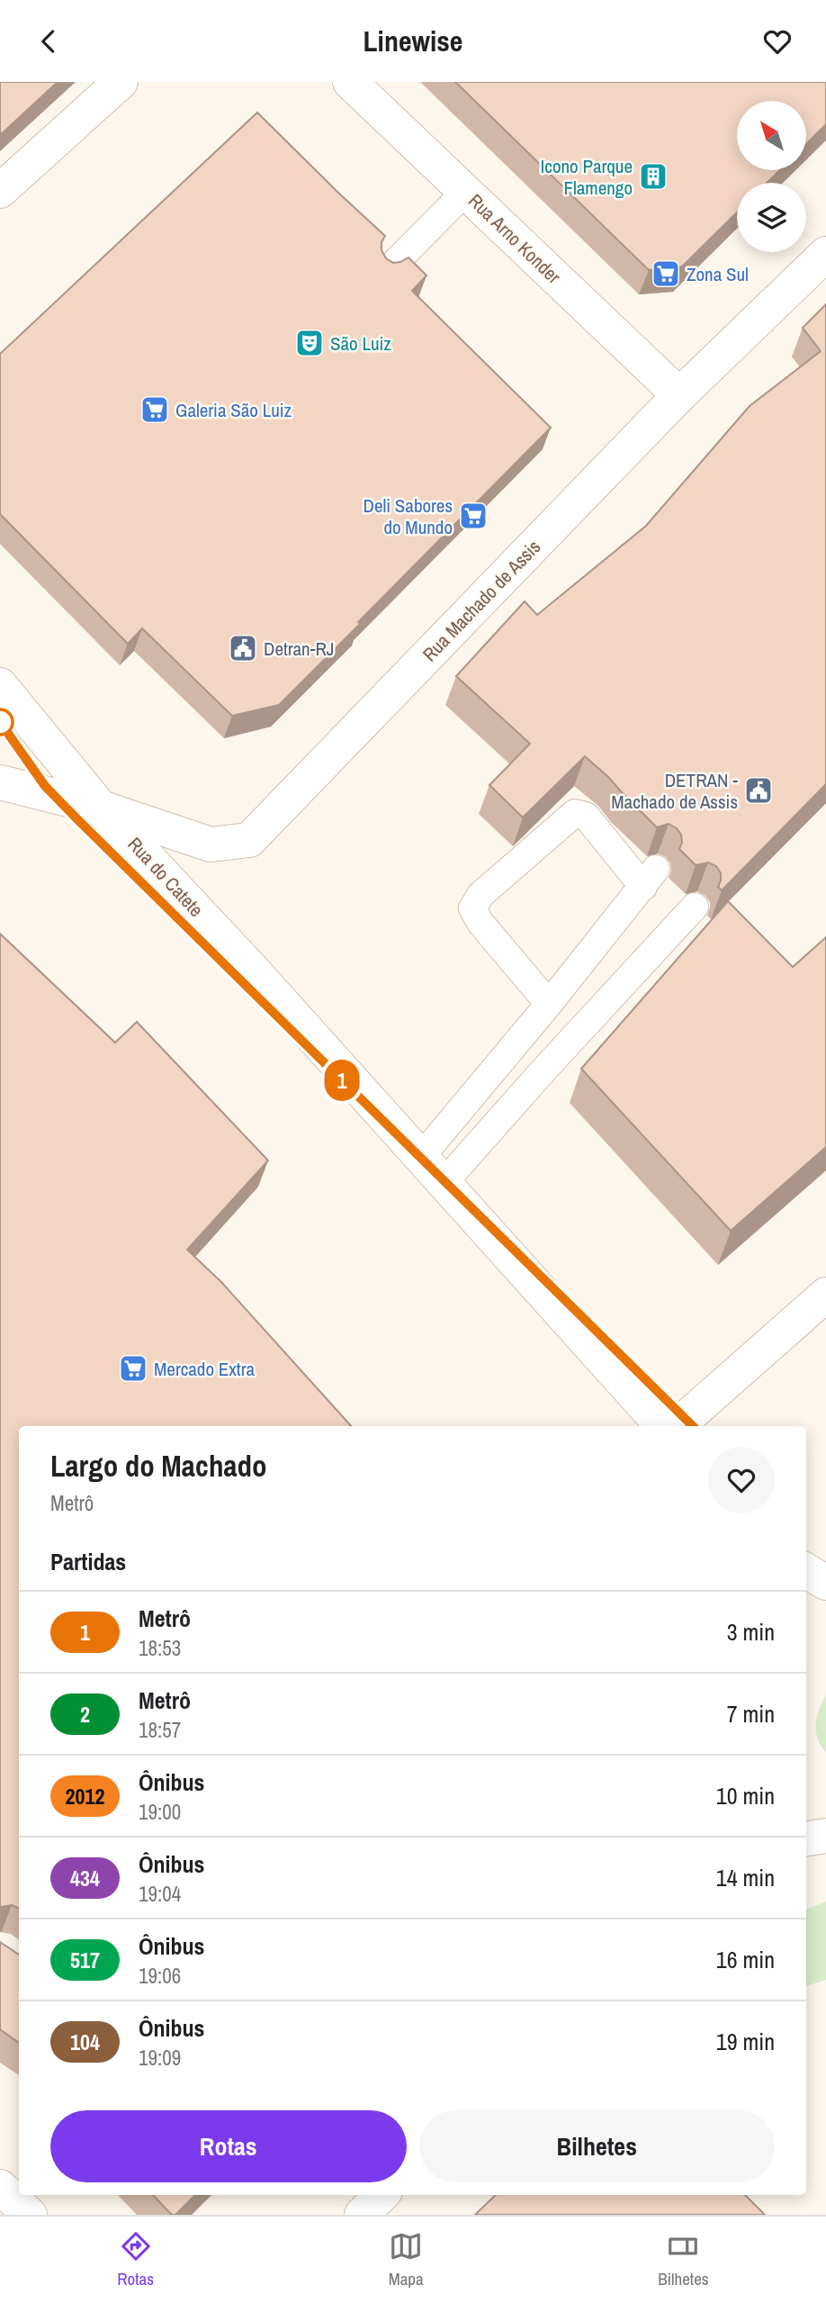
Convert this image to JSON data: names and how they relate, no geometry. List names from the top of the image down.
{
  "streets": {
    "street": ["Rua Arno Konder", "Rua Machado de Assis", "Rua do Catete"]
  },
  "crossings": [
    ["Rua Arno Konder", "Rua Machado de Assis"],
    ["Rua Machado de Assis", "Rua do Catete"]
  ],
  "places": {
    "building": ["Icono Parque Flamengo"],
    "supermarket": [
      "Zona Sul",
      "Galeria São Luiz",
      "Deli Sabores do Mundo",
      "Mercado Extra"
    ],
    "theatre": ["São Luiz"],
    "public building": ["Detran-RJ", "DETRAN - Machado de Assis"]
  },
  "lines": ["metro line 1"],
  "north": "top left",
  "page": {
    "header": "Linewise",
    "on_map": "1",
    "heading": [
      ["Largo do Machado", "Metrô"],
      "Partidas"
    ],
    "list": [
      {
        "mark": "1",
        "name": "Metrô",
        "note": "18:53",
        "value": "3 min"
      },
      {
        "mark": "2",
        "name": "Metrô",
        "note": "18:57",
        "value": "7 min"
      },
      {
        "mark": "2012",
        "name": "Ônibus",
        "note": "19:00",
        "value": "10 min"
      },
      {
        "mark": "434",
        "name": "Ônibus",
        "note": "19:04",
        "value": "14 min"
      },
      {
        "mark": "517",
        "name": "Ônibus",
        "note": "19:06",
        "value": "16 min"
      },
      {
        "mark": "104",
        "name": "Ônibus",
        "note": "19:09",
        "value": "19 min"
      }
    ],
    "buttons": ["Rotas", "Bilhetes"],
    "tabs": ["Rotas", "Mapa", "Bilhetes"]
  }
}
